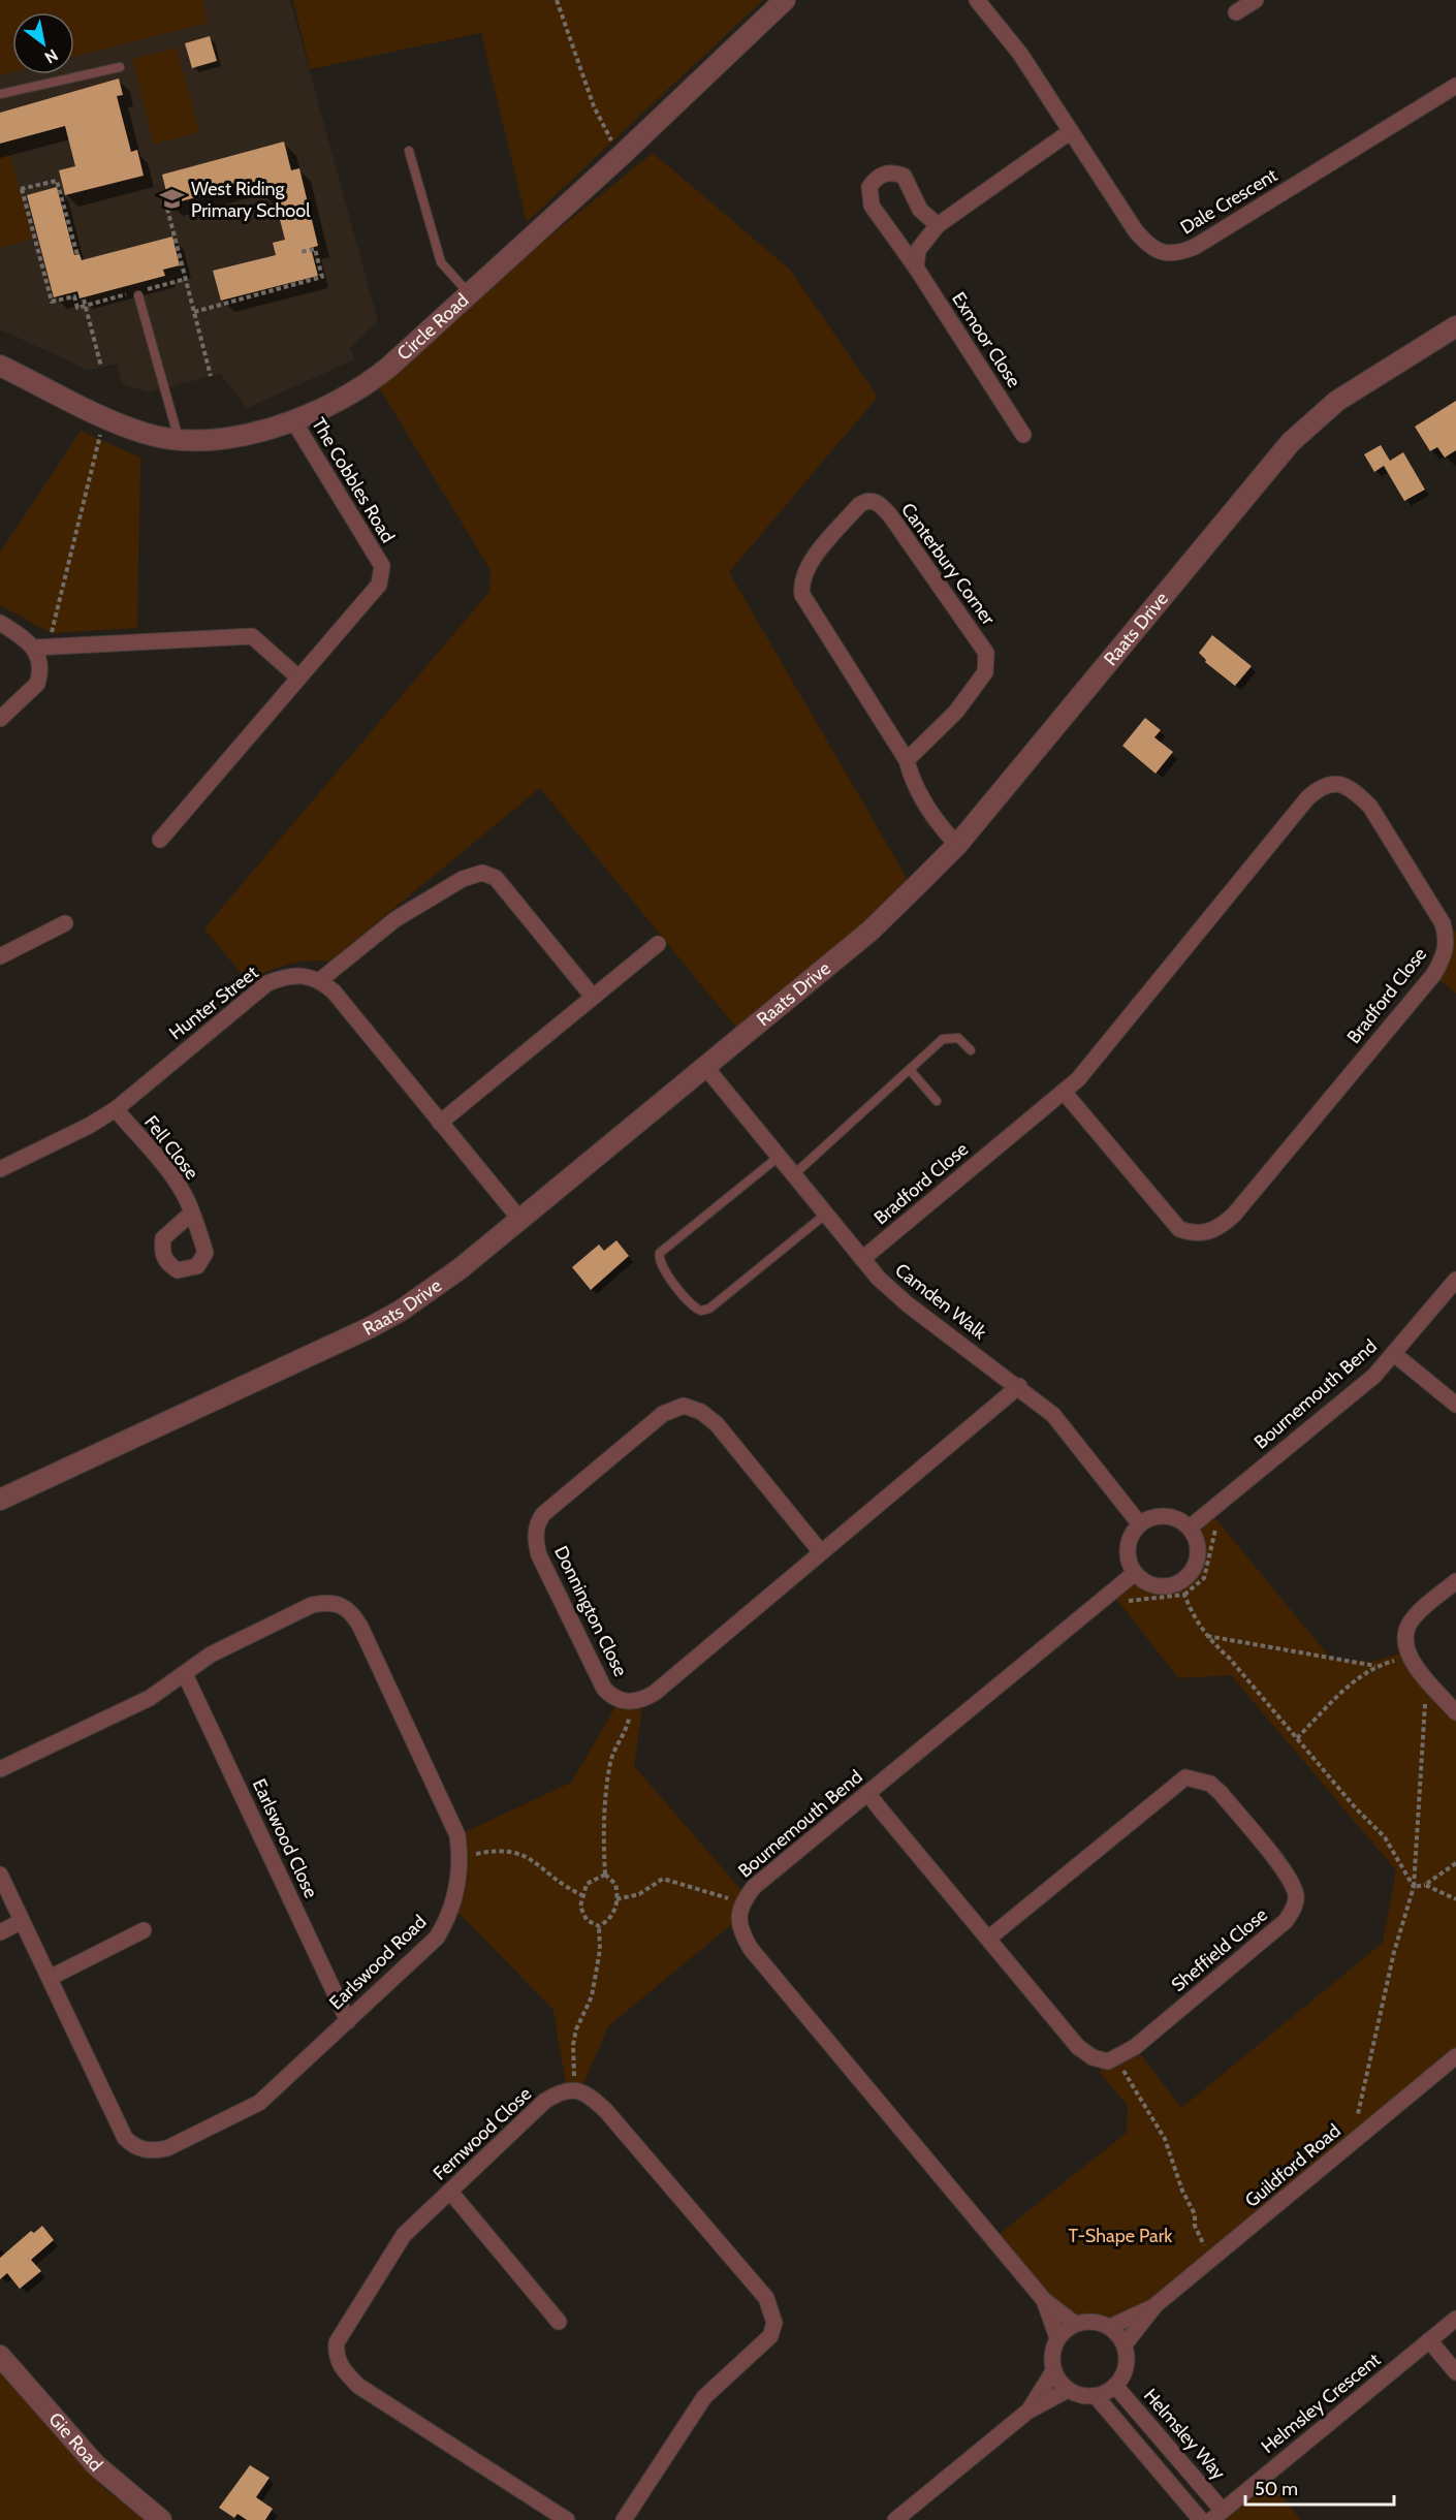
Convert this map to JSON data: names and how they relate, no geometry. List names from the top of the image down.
{
  "streets": {
    "street": [
      "Dale Crescent",
      "Circle Road",
      "Exmoor Close",
      "The Cobbles Road",
      "Canterbury Corner",
      "Raats Drive",
      "Bradford Close",
      "Hunter Street",
      "Fell Close",
      "Camden Walk",
      "Bournemouth Bend",
      "Donnington Close",
      "Earlswood Close",
      "Sheffield Close",
      "Earlswood Road",
      "Fernwood Close",
      "Guildford Road",
      "Helmsley Crescent",
      "Helmsley Way",
      "Gie Road"
    ]
  },
  "crossings": [
    ["Circle Road", "The Cobbles Road"],
    ["Canterbury Corner", "Raats Drive"],
    ["Raats Drive", "Camden Walk"],
    ["Bradford Close", "Camden Walk"],
    ["Hunter Street", "Fell Close"],
    ["Camden Walk", "Bournemouth Bend"],
    ["Bournemouth Bend", "Guildford Road"],
    ["Bournemouth Bend", "Helmsley Way"],
    ["Earlswood Close", "Earlswood Road"],
    ["Guildford Road", "Helmsley Way"],
    ["Helmsley Crescent", "Helmsley Way"]
  ],
  "parks": ["T-Shape Park"],
  "places": {
    "school or university": ["West Riding Primary School"]
  },
  "scale_bar": "50 m",
  "north": "bottom right"
}
